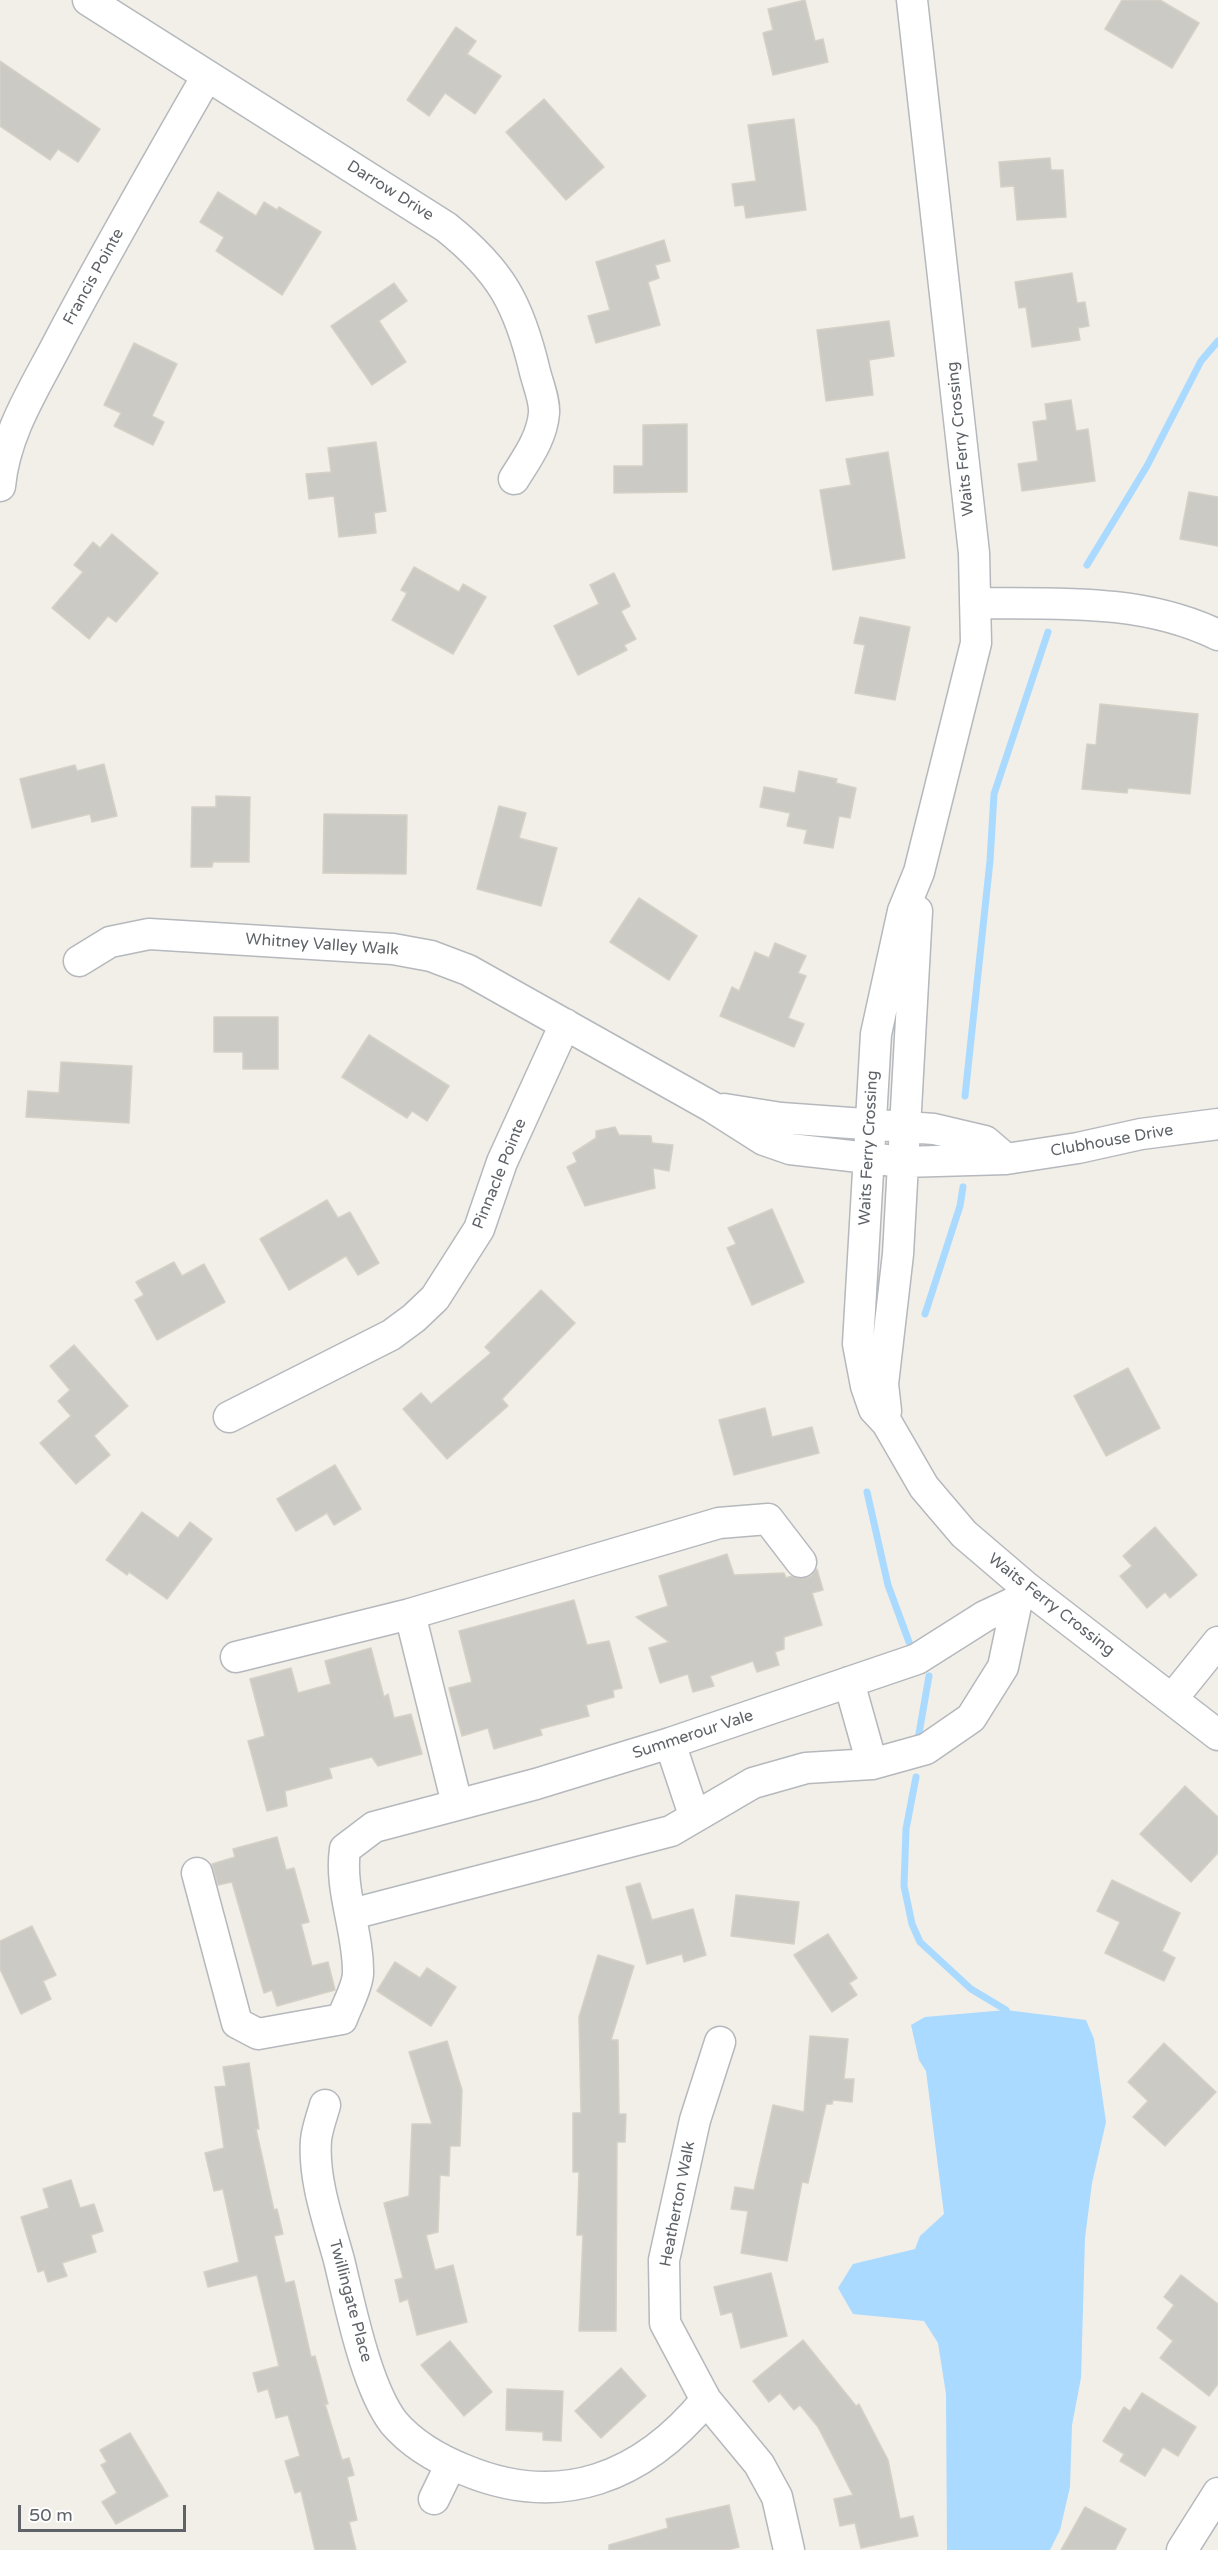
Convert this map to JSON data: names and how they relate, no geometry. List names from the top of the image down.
{
  "streets": {
    "street": [
      "Darrow Drive",
      "Francis Pointe",
      "Waits Ferry Crossing",
      "Whitney Valley Walk",
      "Clubhouse Drive",
      "Pinnacle Pointe",
      "Summerour Vale",
      "Heatherton Walk",
      "Twillingate Place"
    ]
  },
  "crossings": [
    ["Darrow Drive", "Francis Pointe"],
    ["Waits Ferry Crossing", "Whitney Valley Walk"],
    ["Waits Ferry Crossing", "Clubhouse Drive"],
    ["Waits Ferry Crossing", "Summerour Vale"],
    ["Whitney Valley Walk", "Clubhouse Drive"],
    ["Whitney Valley Walk", "Pinnacle Pointe"],
    ["Heatherton Walk", "Twillingate Place"]
  ],
  "scale_bar": "50 m"
}
